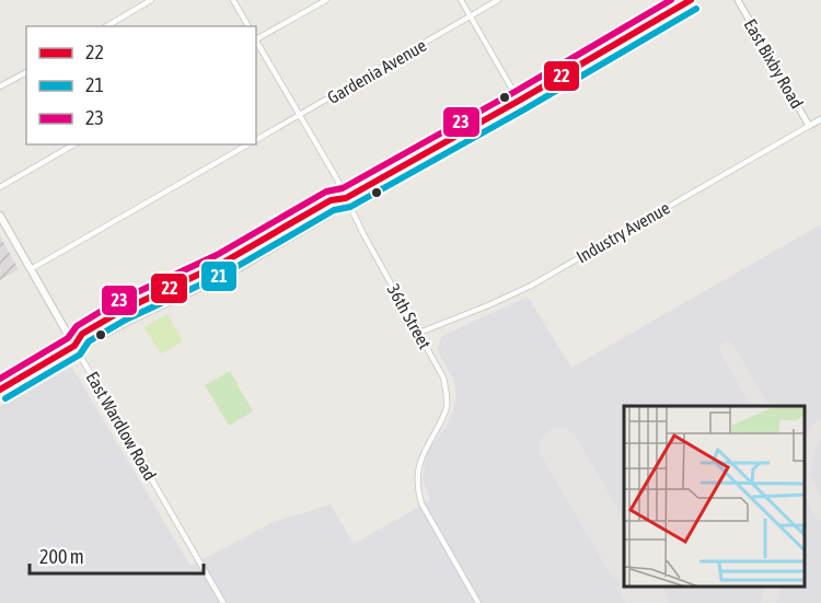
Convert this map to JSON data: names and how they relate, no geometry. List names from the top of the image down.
{
  "streets": {
    "main road": ["East Wardlow Road"],
    "street": [
      "East Bixby Road",
      "Gardenia Avenue",
      "Industry Avenue",
      "36th Street"
    ]
  },
  "crossings": [
    ["East Bixby Road", "Industry Avenue"],
    ["Gardenia Avenue", "36th Street"],
    ["Gardenia Avenue", "East Wardlow Road"],
    ["Industry Avenue", "36th Street"]
  ],
  "lines": ["transit line 22", "transit line 23", "transit line 21"],
  "legend": ["22", "21", "23"],
  "scale_bar": "200 m"
}
